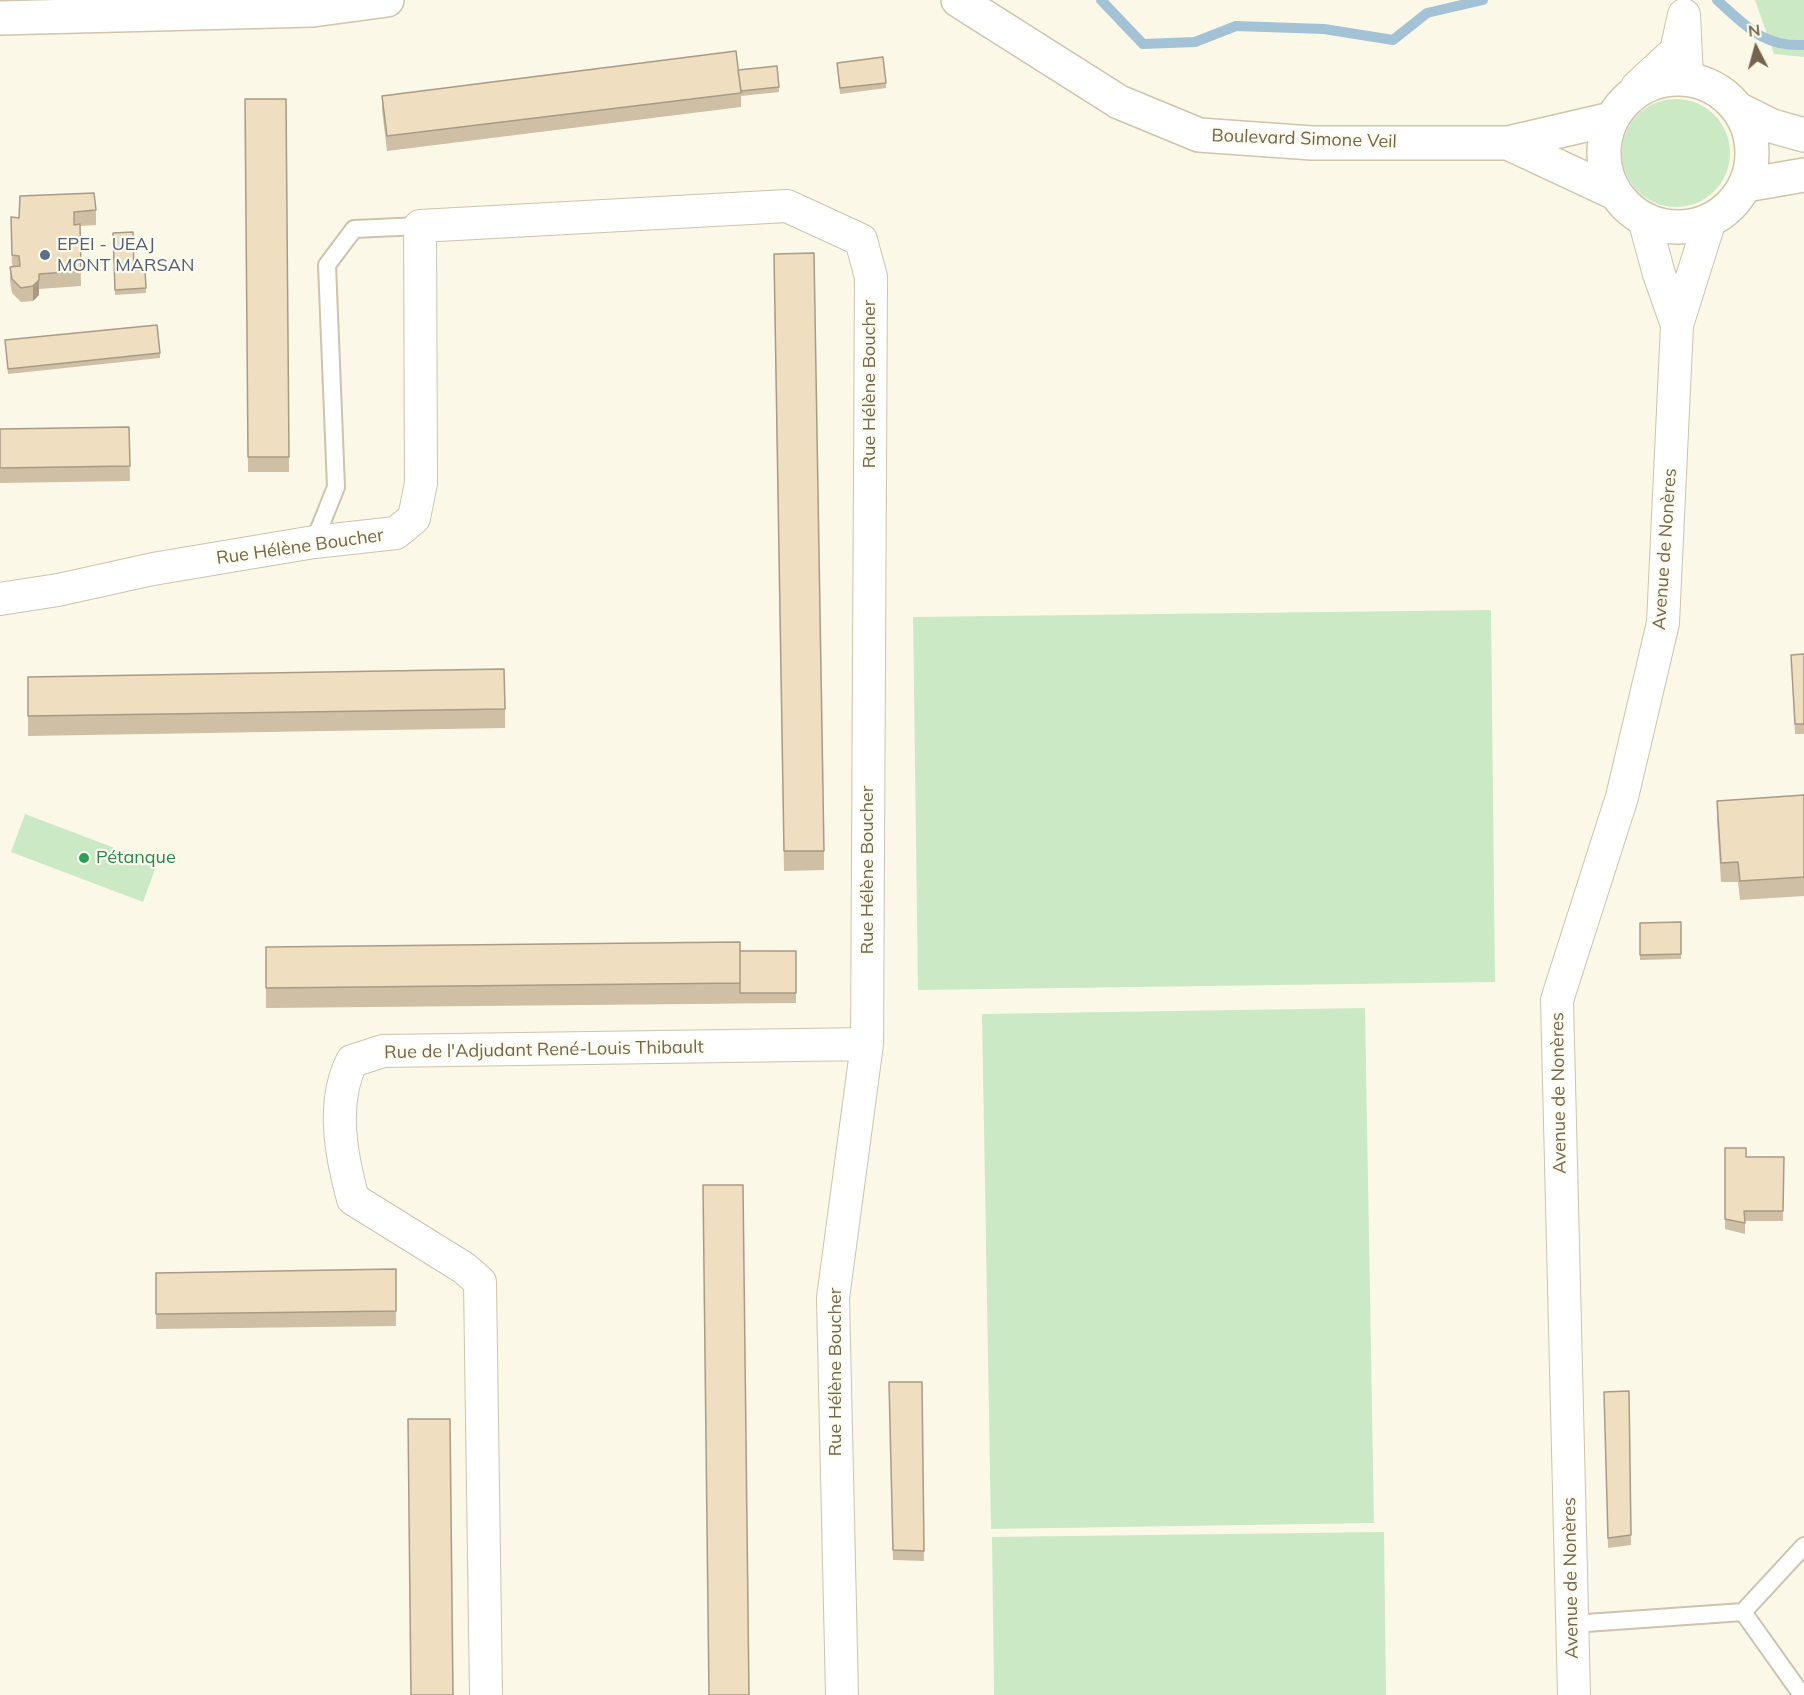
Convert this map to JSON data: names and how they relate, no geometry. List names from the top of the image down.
{
  "streets": {
    "main road": ["Boulevard Simone Veil"],
    "street": ["Rue Hélène Boucher", "Avenue de Nonères", "Rue de l'Adjudant René-Louis Thibault"]
  },
  "crossings": [
    ["Boulevard Simone Veil", "Avenue de Nonères"],
    ["Rue Hélène Boucher", "Rue de l'Adjudant René-Louis Thibault"]
  ],
  "places": ["EPEI - UEAJ MONT MARSAN", "Pétanque"],
  "north": "top"
}
